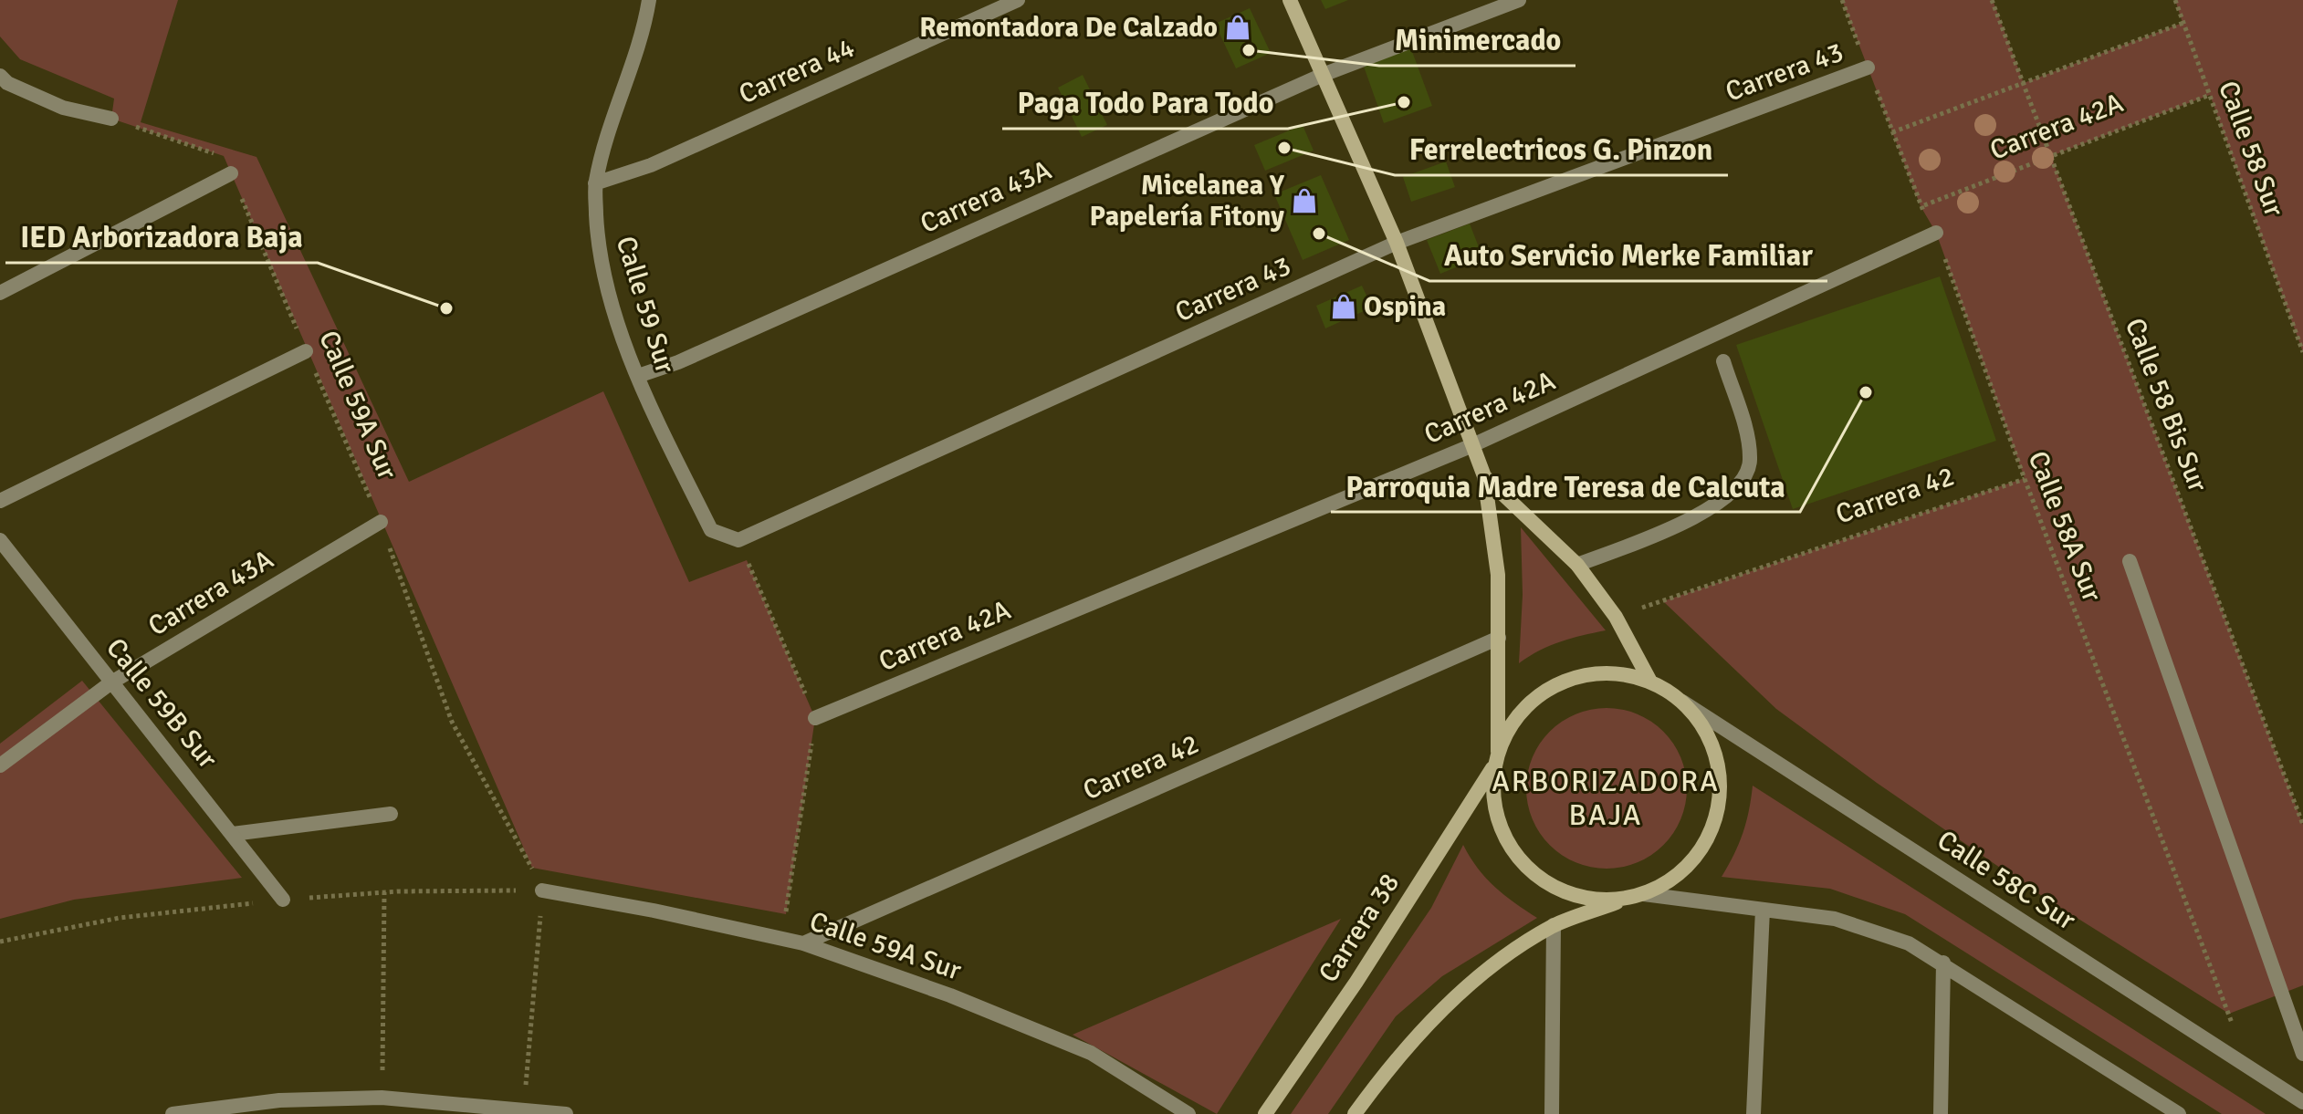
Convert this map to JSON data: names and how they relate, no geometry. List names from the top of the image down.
{
  "streets": {
    "street": [
      "Carrera 44",
      "Carrera 43",
      "Carrera 42A",
      "Carrera 43A",
      "Calle 59 Sur",
      "Calle 59A Sur",
      "Carrera 42",
      "Calle 59B Sur",
      "Calle 58C Sur",
      "Carrera 38"
    ],
    "path": ["Calle 58 Sur", "Calle 58 Bis Sur", "Calle 58A Sur"]
  },
  "crossings": [
    ["Carrera 44", "Calle 59 Sur"],
    ["Carrera 43", "Calle 59 Sur"],
    ["Carrera 43", "Calle 58A Sur"],
    ["Carrera 42A", "Calle 58 Sur"],
    ["Carrera 42A", "Calle 58 Bis Sur"],
    ["Carrera 42A", "Calle 58A Sur"],
    ["Carrera 43A", "Calle 59 Sur"],
    ["Carrera 43A", "Calle 59A Sur"],
    ["Carrera 43A", "Calle 59B Sur"],
    ["Calle 59A Sur", "Carrera 42"],
    ["Carrera 42", "Calle 58A Sur"],
    ["Calle 58A Sur", "Calle 58C Sur"],
    ["Calle 58C Sur", "Carrera 38"]
  ],
  "districts": ["ARBORIZADORA BAJA"],
  "places": {
    "shop": ["Remontadora De Calzado", "Micelanea Y Papelería Fitony", "Ospina"],
    "other": [
      "Minimercado",
      "Paga Todo Para Todo",
      "Ferrelectricos G. Pinzon",
      "Auto Servicio Merke Familiar",
      "IED Arborizadora Baja",
      "Parroquia Madre Teresa de Calcuta"
    ]
  }
}
